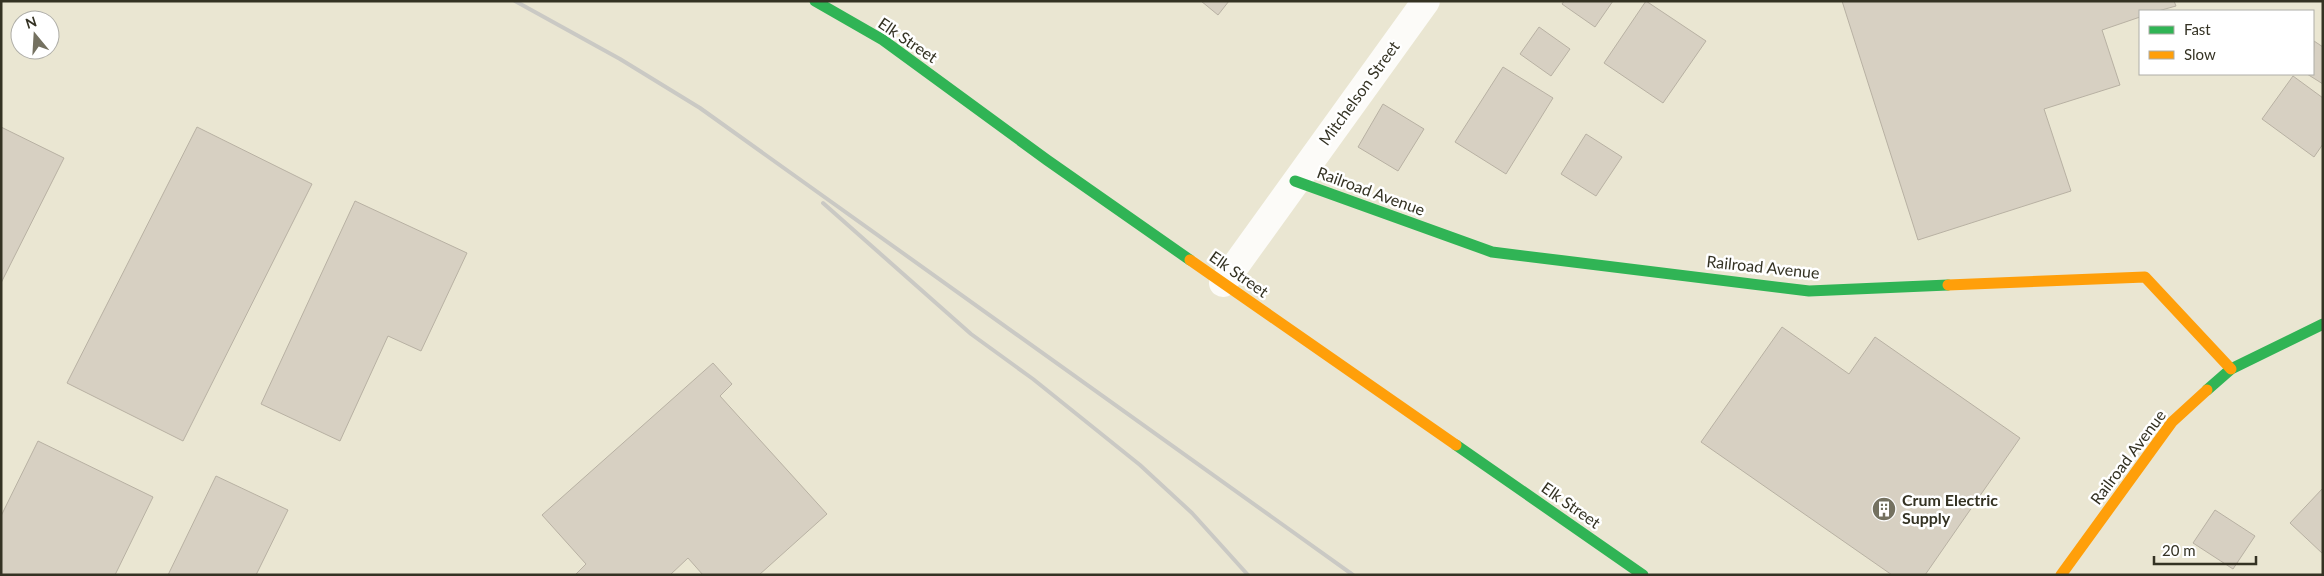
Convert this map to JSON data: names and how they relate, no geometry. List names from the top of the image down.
{
  "streets": {
    "street": ["Elk Street", "Mitchelson Street", "Railroad Avenue"]
  },
  "crossings": [
    ["Elk Street", "Mitchelson Street"],
    ["Mitchelson Street", "Railroad Avenue"]
  ],
  "places": {
    "building": ["Crum Electric Supply"]
  },
  "legend": ["Fast", "Slow"],
  "scale_bar": "20 m",
  "north": "top"
}
